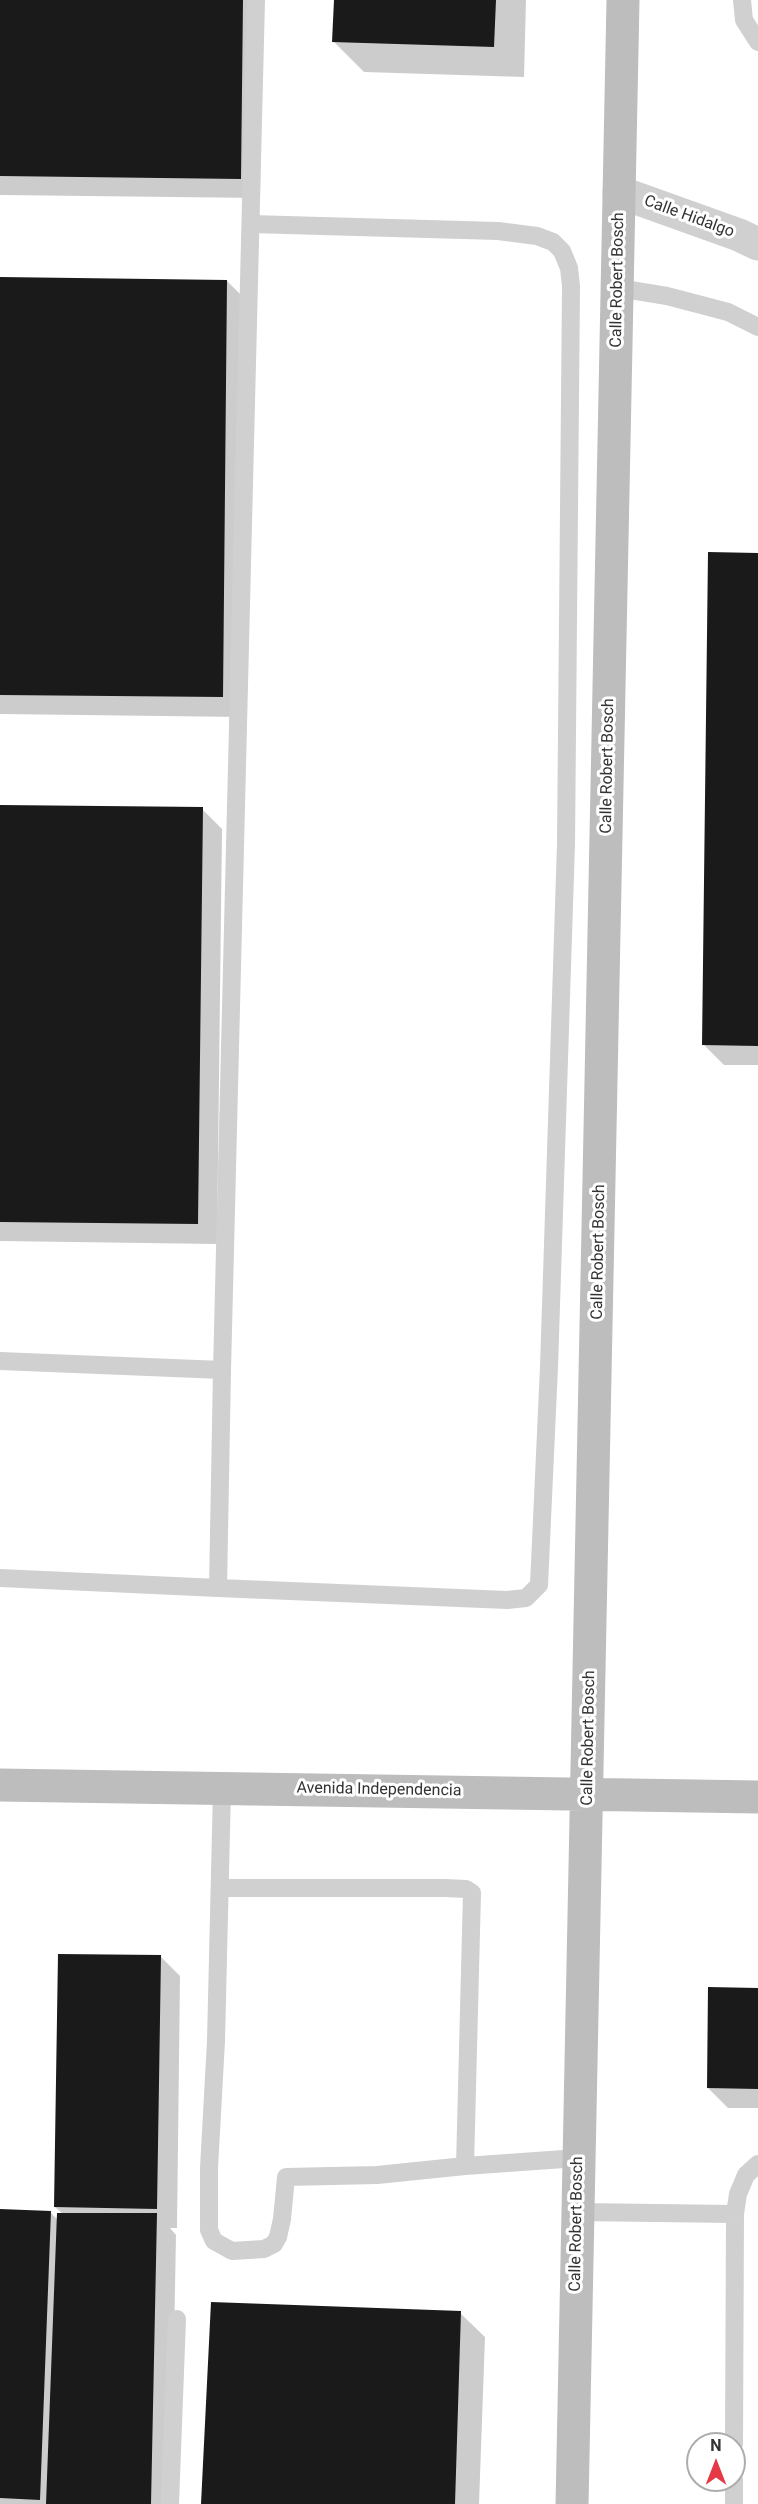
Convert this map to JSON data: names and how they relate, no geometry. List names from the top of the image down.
{
  "streets": {
    "main road": ["Calle Robert Bosch", "Avenida Independencia"],
    "street": ["Calle Hidalgo"]
  },
  "crossings": [
    ["Calle Hidalgo", "Calle Robert Bosch"],
    ["Calle Robert Bosch", "Avenida Independencia"]
  ],
  "north": "top"
}
